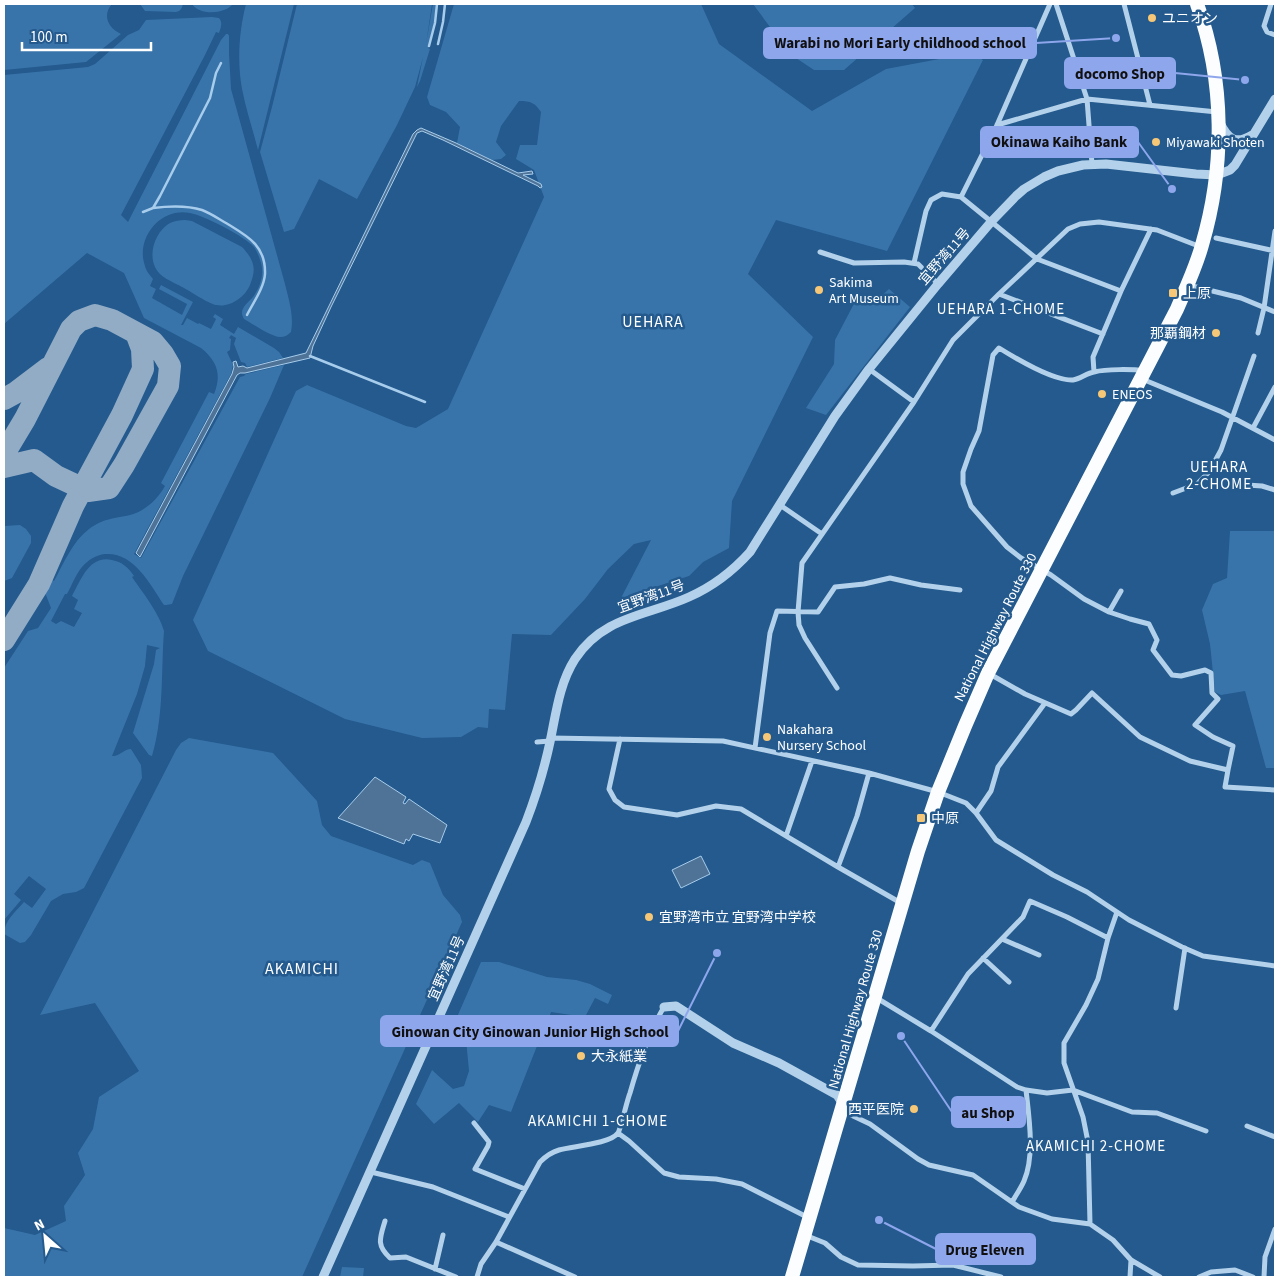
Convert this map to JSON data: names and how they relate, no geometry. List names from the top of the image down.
{
  "streets": {
    "highway": ["National Highway Route 330"],
    "street": ["宜野湾11号"]
  },
  "crossings": [
    ["宜野湾11号", "National Highway Route 330"]
  ],
  "districts": [
    "UEHARA 1-CHOME",
    "UEHARA",
    "UEHARA 2-CHOME",
    "AKAMICHI",
    "AKAMICHI 1-CHOME",
    "AKAMICHI 2-CHOME"
  ],
  "places": {
    "other": [
      "ユニオン",
      "Warabi no Mori Early childhood school",
      "docomo Shop",
      "Miyawaki Shoten",
      "Okinawa Kaiho Bank",
      "Sakima Art Museum",
      "那覇鋼材",
      "ENEOS",
      "Nakahara Nursery School",
      "宜野湾市立 宜野湾中学校",
      "Ginowan City Ginowan Junior High School",
      "au Shop",
      "大永紙業",
      "西平医院",
      "Drug Eleven"
    ],
    "transit": ["上原", "中原"]
  },
  "scale_bar": "100 m",
  "north": "top left"
}
